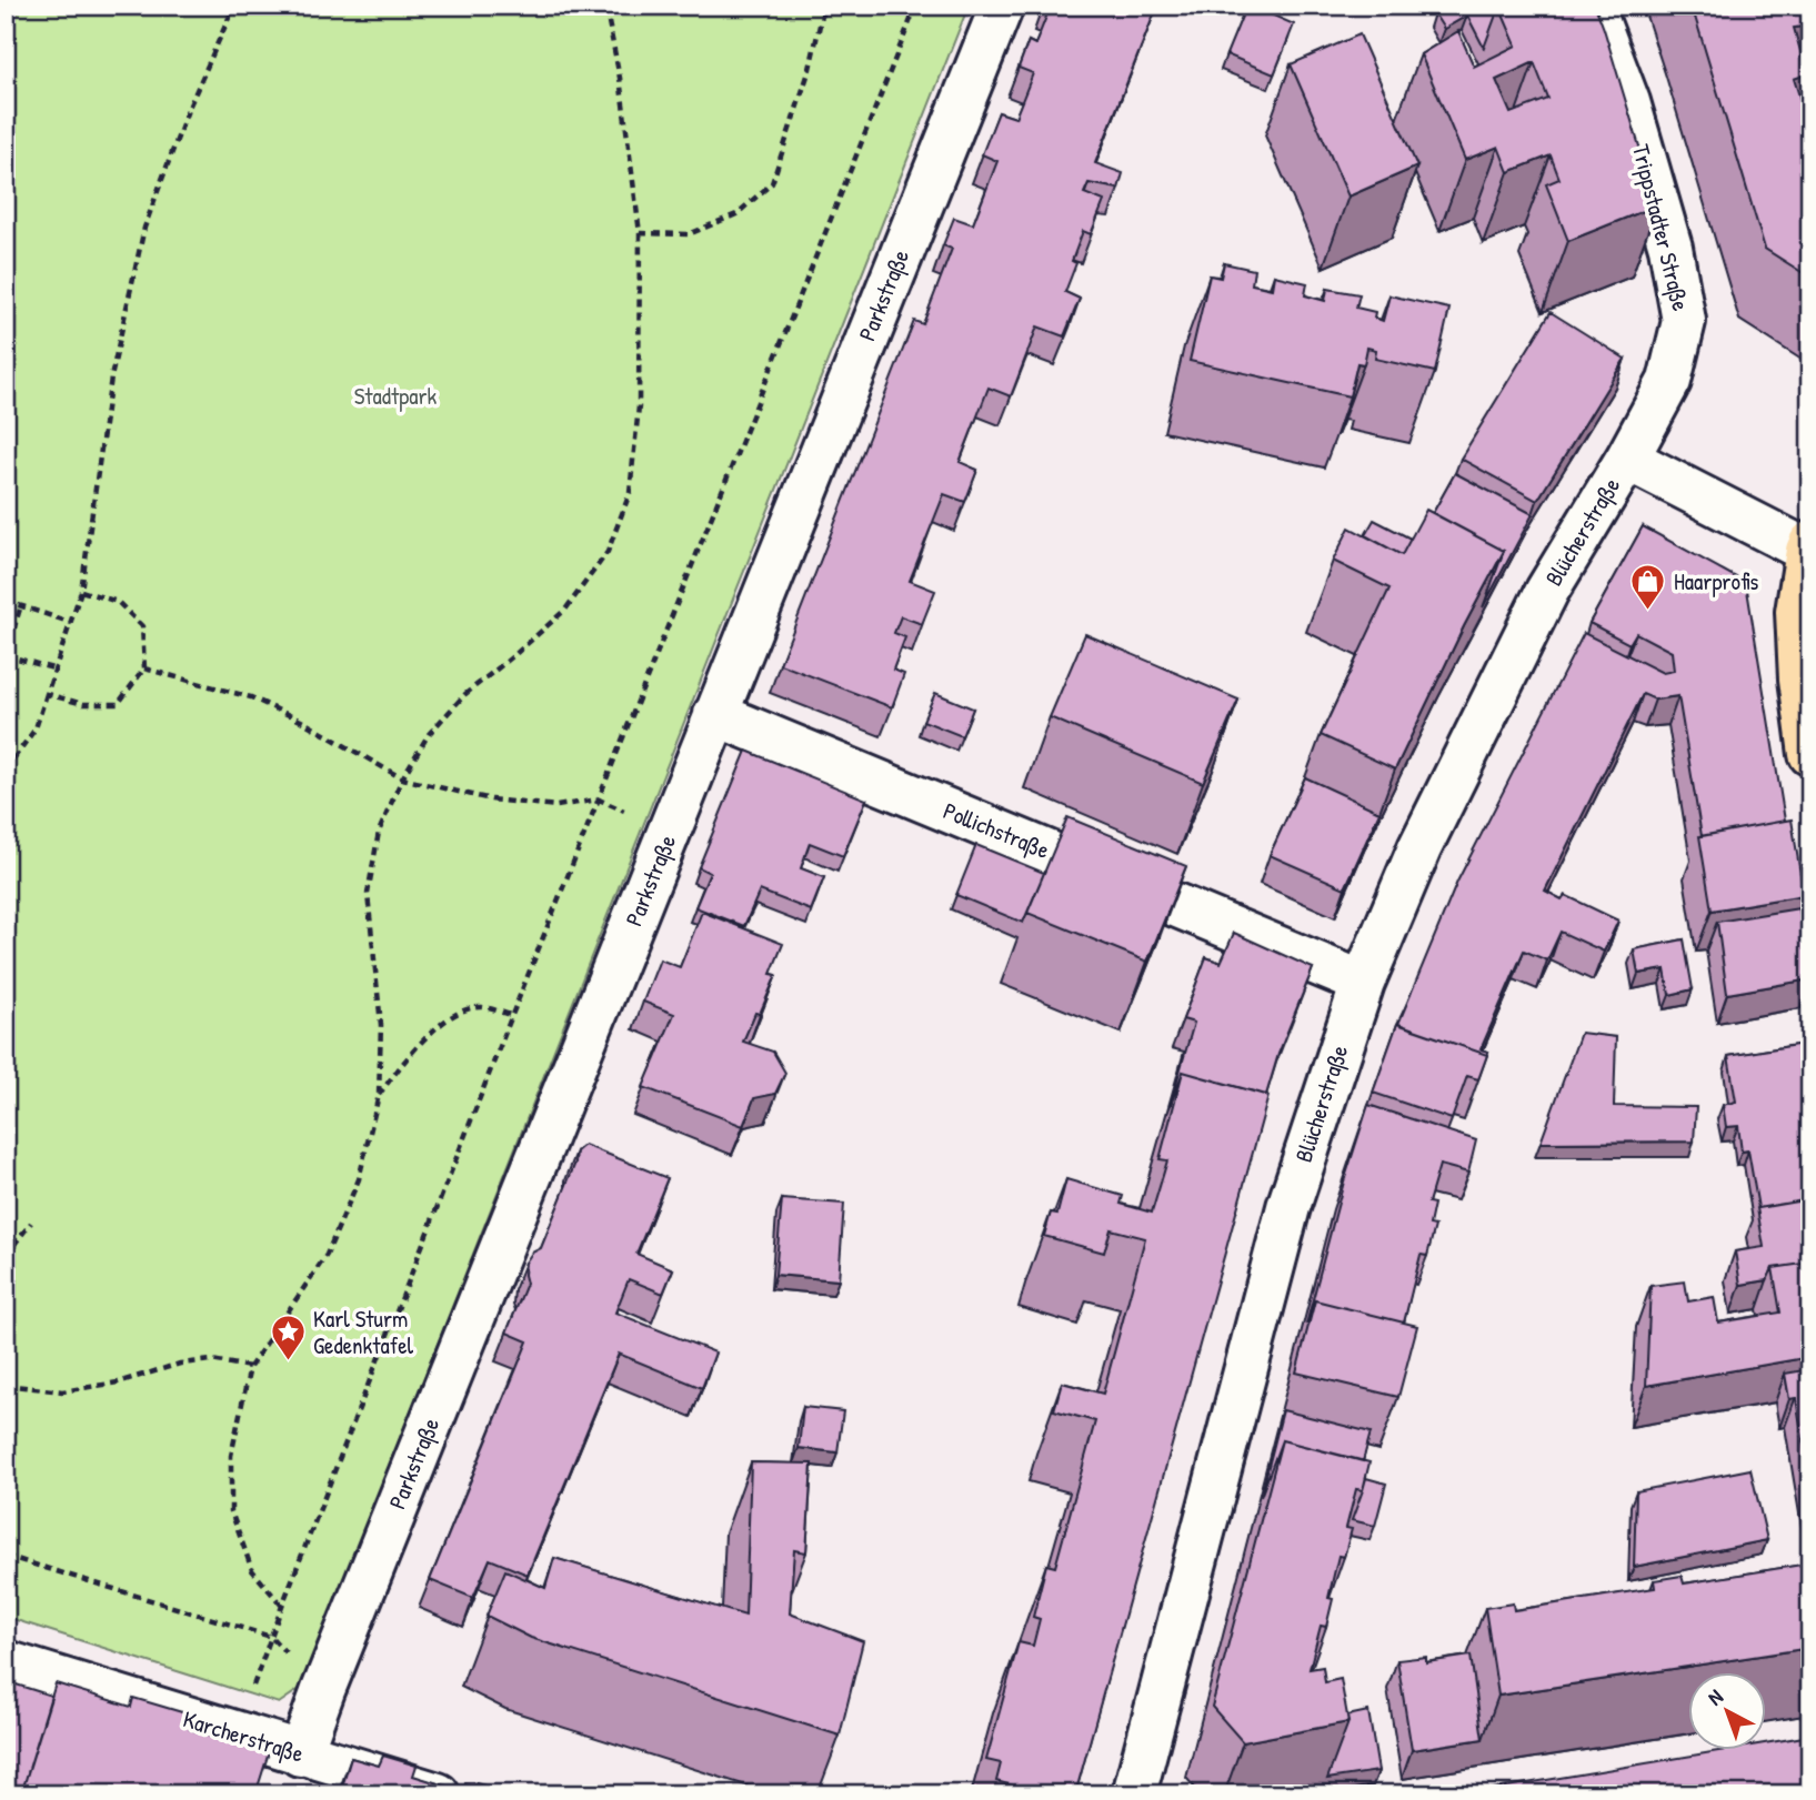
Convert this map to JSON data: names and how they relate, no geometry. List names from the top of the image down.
{
  "streets": {
    "street": [
      "Trippstadter Straße",
      "Parkstraße",
      "Blücherstraße",
      "Pollichstraße",
      "Karcherstraße"
    ]
  },
  "crossings": [
    ["Trippstadter Straße", "Blücherstraße"],
    ["Parkstraße", "Pollichstraße"],
    ["Parkstraße", "Karcherstraße"],
    ["Blücherstraße", "Pollichstraße"]
  ],
  "parks": ["Stadtpark"],
  "places": {
    "shop": ["Haarprofis"],
    "place": ["Karl Sturm Gedenktafel"]
  },
  "north": "top left"
}
